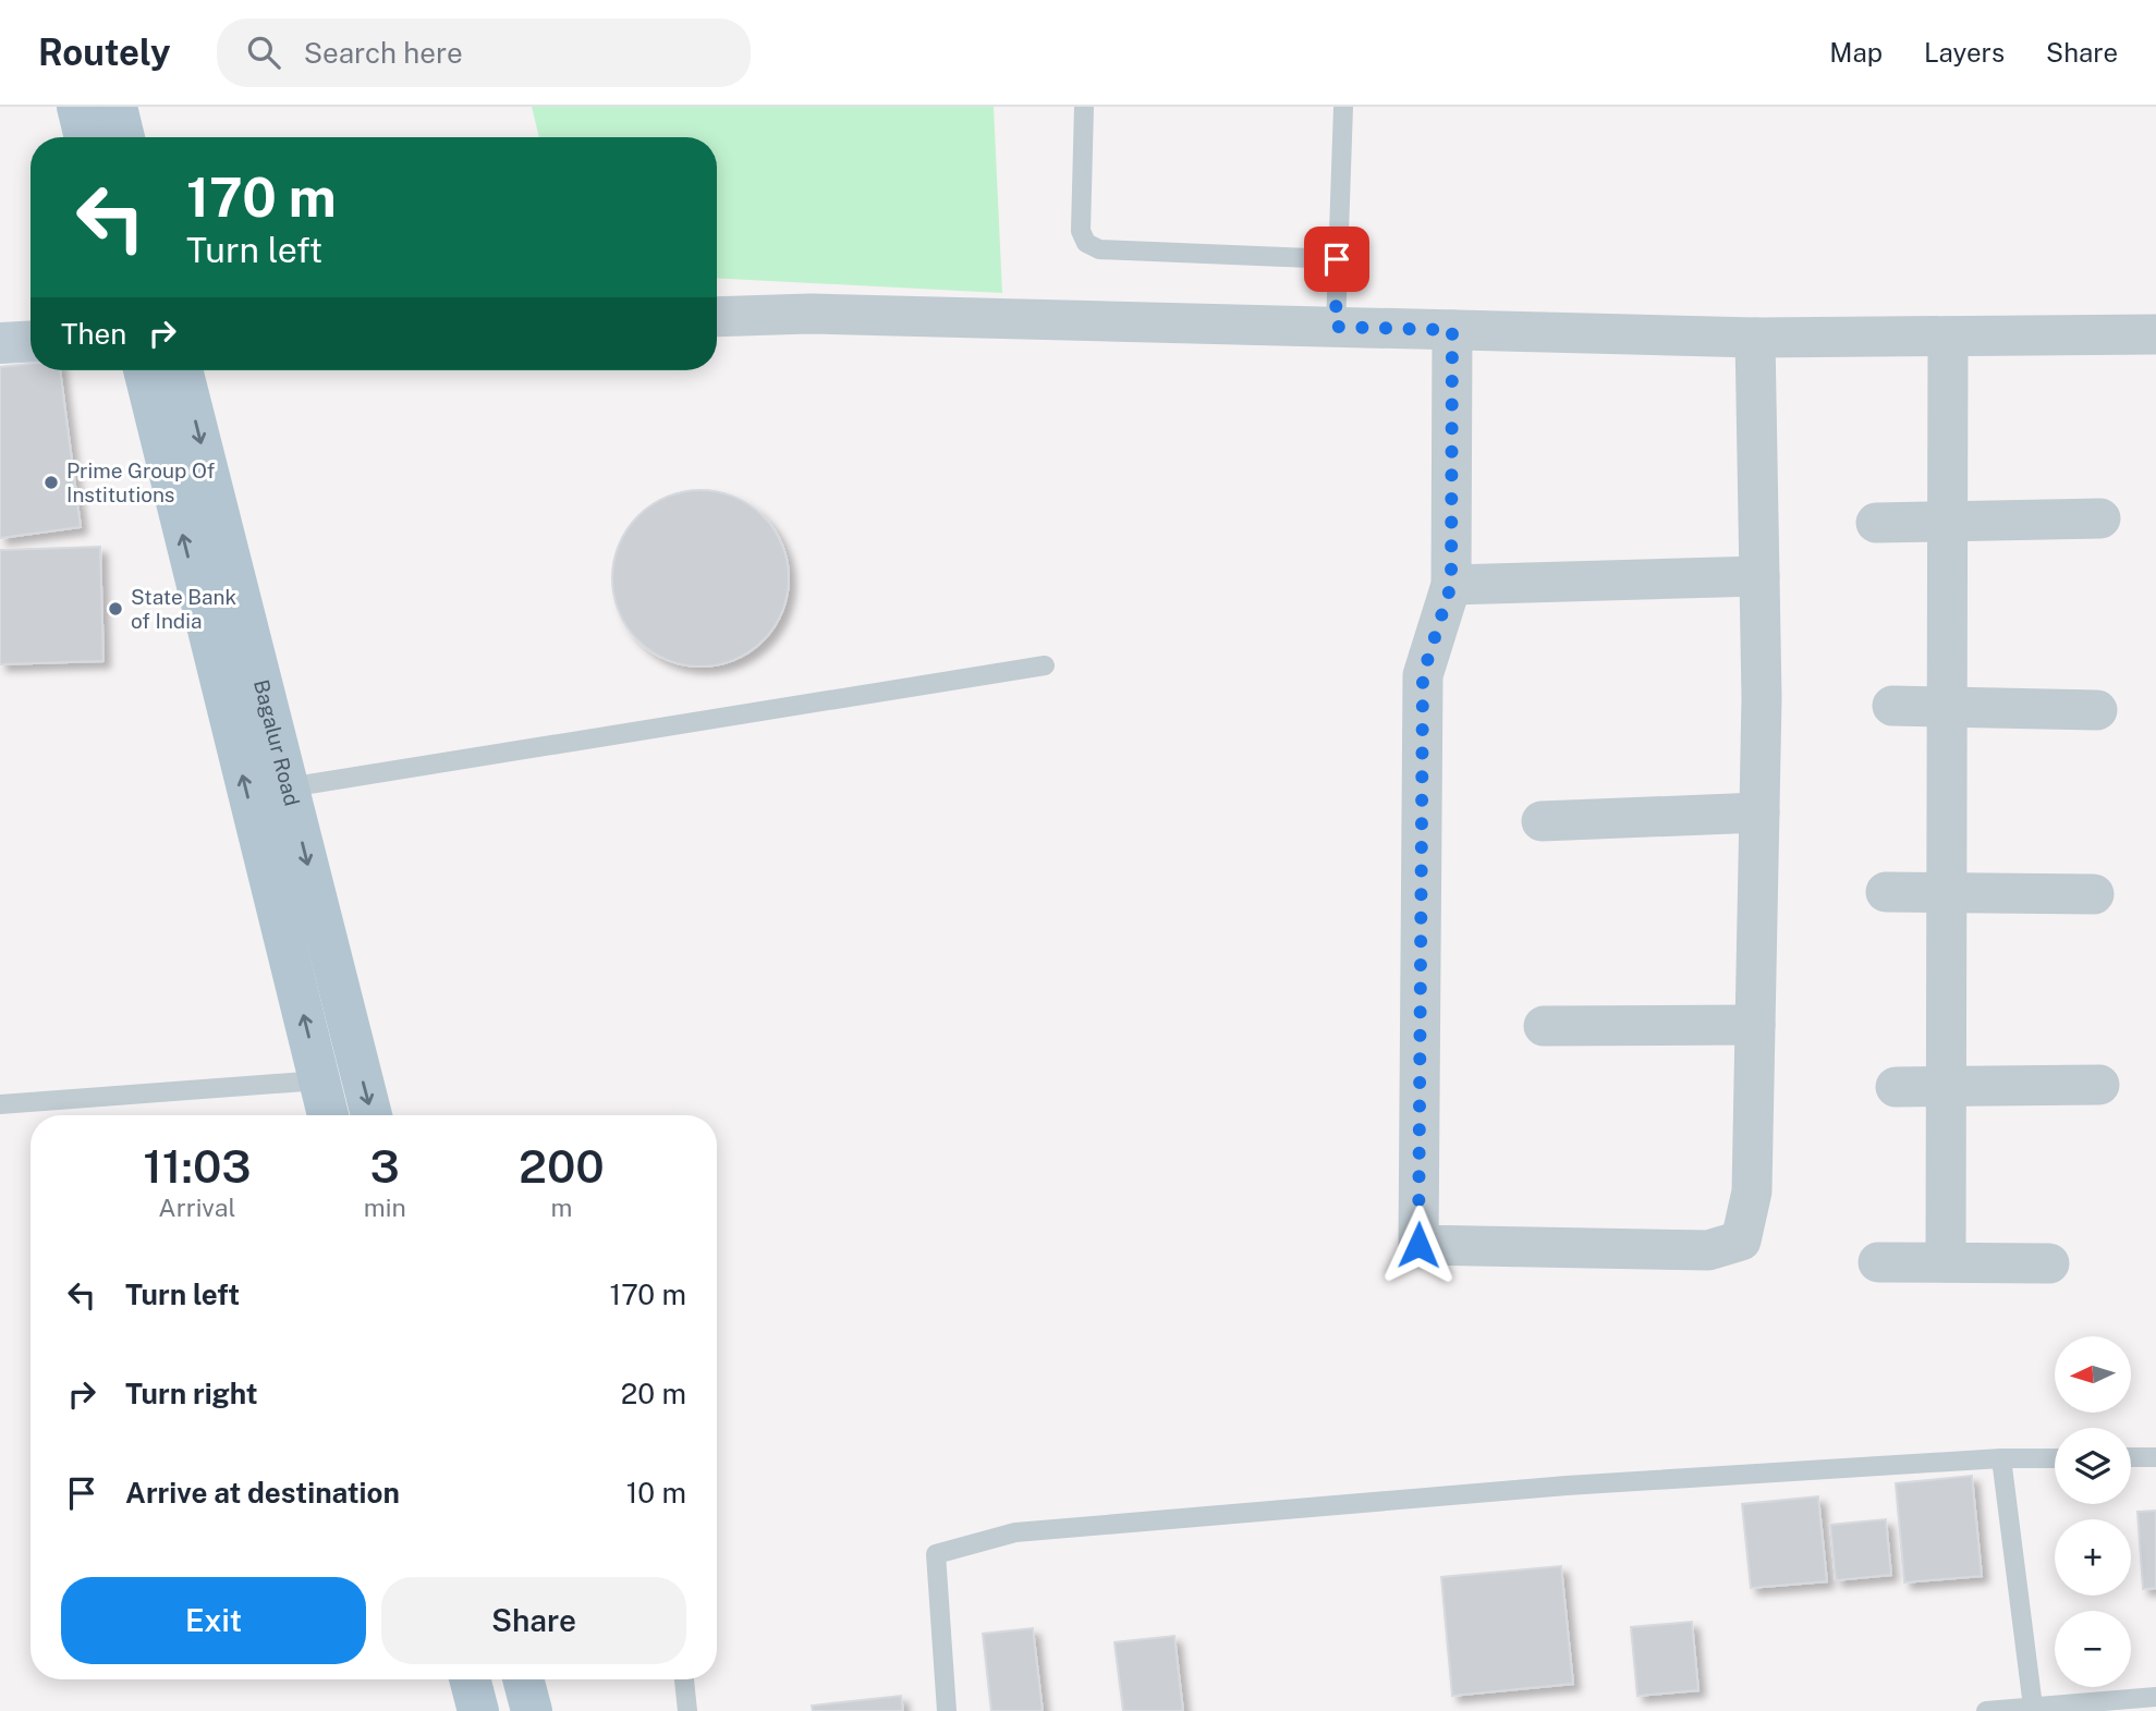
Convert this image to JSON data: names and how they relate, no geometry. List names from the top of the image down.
{
  "streets": {
    "main road": ["Bagalur Road"]
  },
  "places": ["Prime Group Of Institutions", "State Bank of India"],
  "north": "left",
  "page": {
    "header": "Routely",
    "search": "Search here",
    "nav": ["Map", "Layers", "Share"],
    "turn": ["170 m", "Turn left"],
    "then": "Then",
    "eta": [
      "11:03",
      "Arrival",
      "3",
      "min",
      "200",
      "m"
    ],
    "list": [
      {
        "name": "Turn left",
        "value": "170 m"
      },
      {
        "name": "Turn right",
        "value": "20 m"
      },
      {
        "name": "Arrive at destination",
        "value": "10 m"
      }
    ],
    "map_buttons": ["+", "−"],
    "buttons": ["Exit", "Share"]
  }
}
